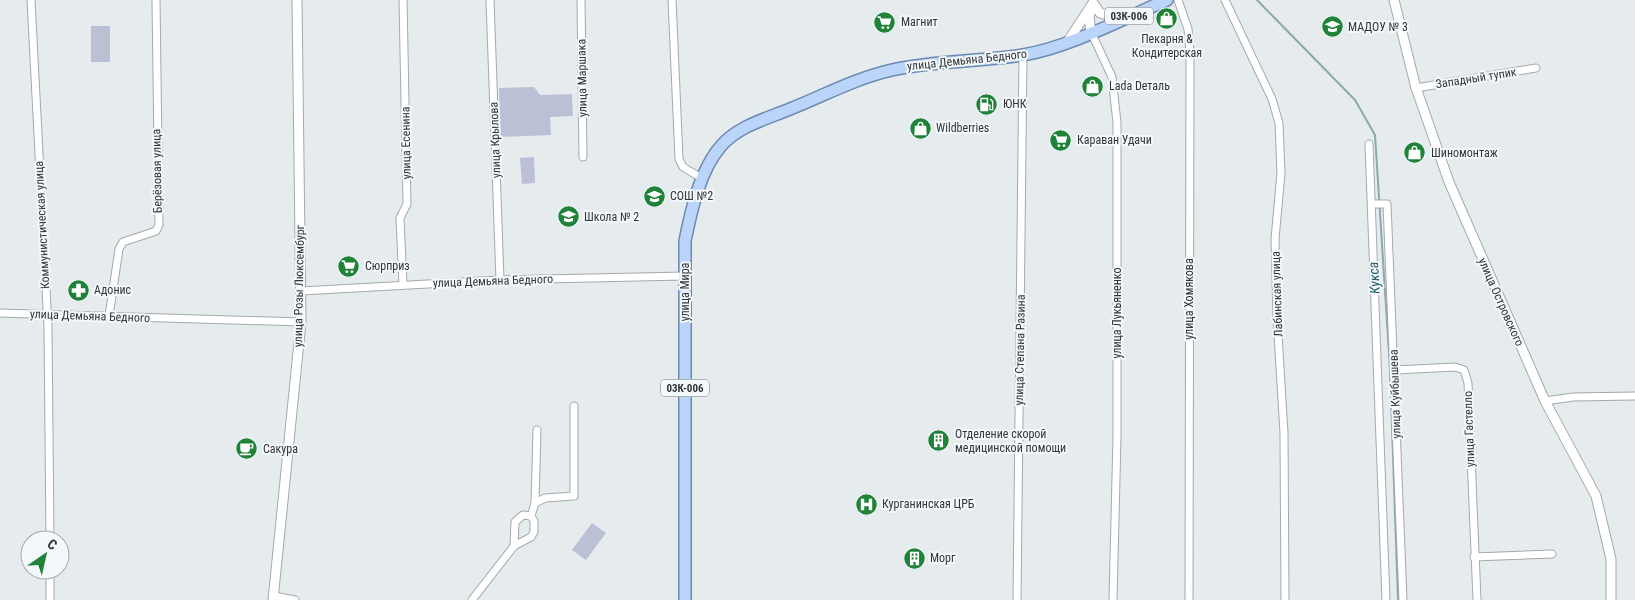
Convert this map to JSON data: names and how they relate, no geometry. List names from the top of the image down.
{
  "streets": {
    "main road": ["03К-006", "улица Демьяна Бедного", "улица Мира"],
    "street": [
      "улица Маршака",
      "Западный тупик",
      "улица Крылова",
      "улица Есенина",
      "Берёзовая улица",
      "Коммунистическая улица",
      "улица Розы Люксембург",
      "Лабинская улица",
      "улица Хомякова",
      "улица Островского",
      "улица Лукьяненко",
      "улица Степана Разина",
      "улица Куйбышева",
      "улица Гастелло"
    ]
  },
  "crossings": [
    ["улица Демьяна Бедного", "улица Крылова"],
    ["улица Демьяна Бедного", "улица Есенина"],
    ["улица Демьяна Бедного", "Берёзовая улица"],
    ["улица Демьяна Бедного", "Коммунистическая улица"],
    ["улица Демьяна Бедного", "улица Розы Люксембург"],
    ["улица Демьяна Бедного", "улица Мира"],
    ["улица Демьяна Бедного", "улица Лукьяненко"],
    ["улица Демьяна Бедного", "улица Степана Разина"],
    ["Западный тупик", "улица Островского"],
    ["улица Куйбышева", "улица Гастелло"]
  ],
  "water": ["Кукса"],
  "places": {
    "shop": [
      "Пекарня & Кондитерская",
      "Lada Dеталь",
      "Wildberries",
      "Шиномонтаж"
    ],
    "supermarket": ["Магнит", "Караван Удачи", "Сюрприз"],
    "school or university": ["МАДОУ № 3", "СОШ №2", "Школа № 2"],
    "fuel station": ["ЮНК"],
    "pharmacy": ["Адонис"],
    "building": ["Отделение скорой медицинской помощи", "Морг"],
    "cafe": ["Сакура"],
    "hospital": ["Курганинская ЦРБ"]
  },
  "north": "top right"
}
